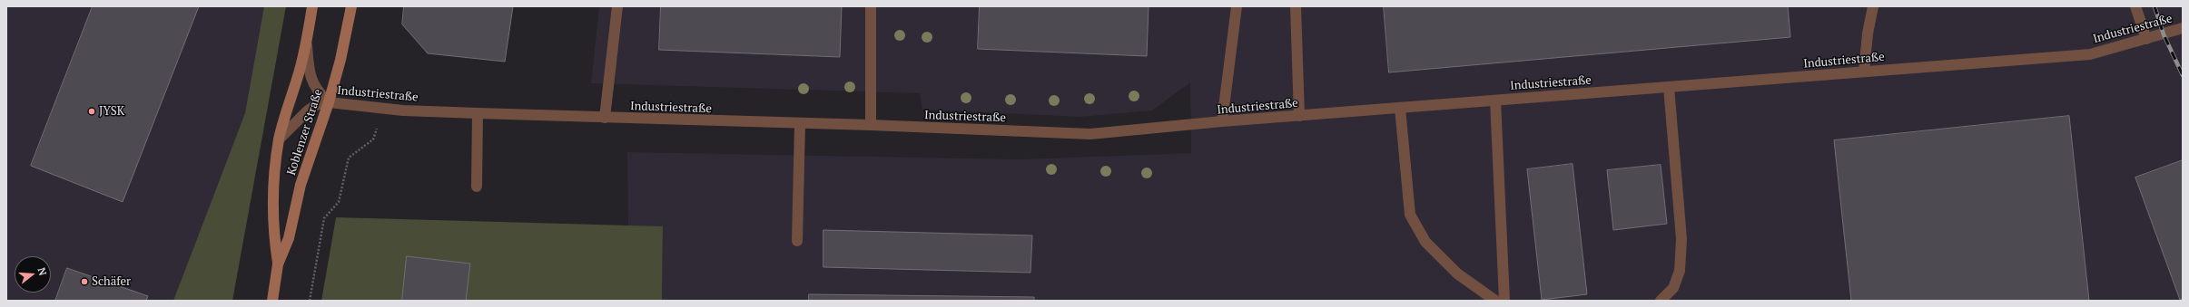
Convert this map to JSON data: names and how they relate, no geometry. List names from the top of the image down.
{
  "streets": {
    "street": ["Industriestraße", "Koblenzer Straße"]
  },
  "crossings": [
    ["Industriestraße", "Koblenzer Straße"]
  ],
  "places": ["JYSK", "Schäfer"],
  "north": "right"
}
